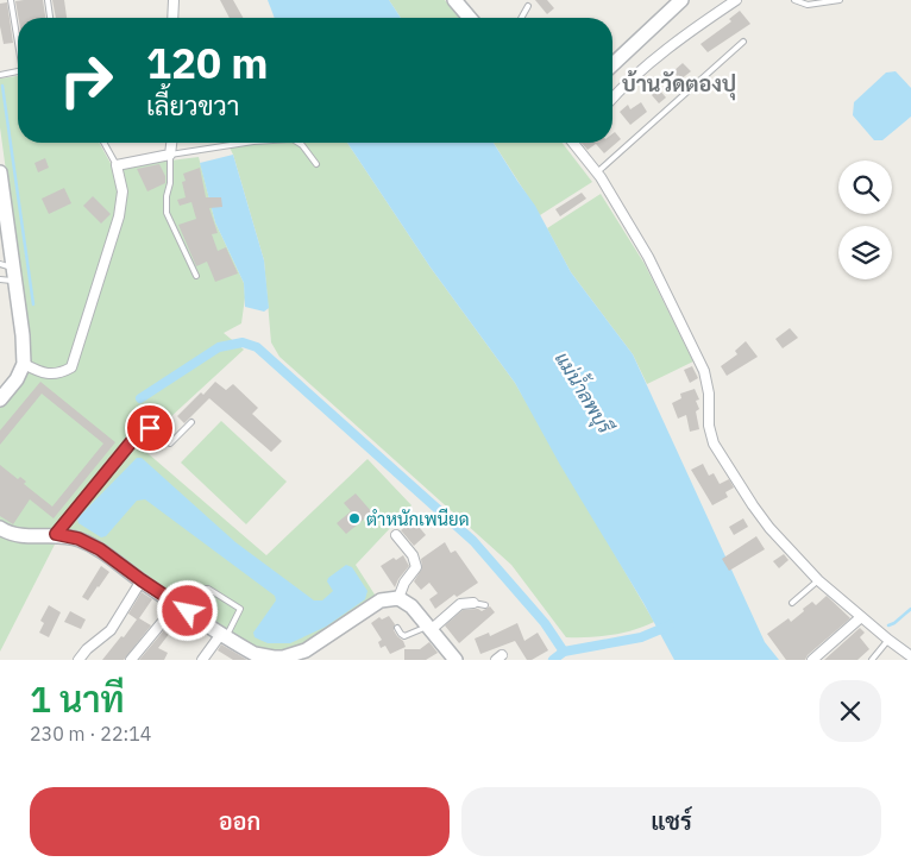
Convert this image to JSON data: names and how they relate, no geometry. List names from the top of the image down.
{
  "districts": ["บ้านวัดตองปุ"],
  "water": ["แม่น้ำลพบุรี"],
  "places": ["ตำหนักเพนียด"],
  "page": {
    "turn": ["120 m", "เลี้ยวขวา"],
    "heading": ["1 นาที", "230 m · 22:14"],
    "buttons": ["ออก", "แชร์"]
  }
}
